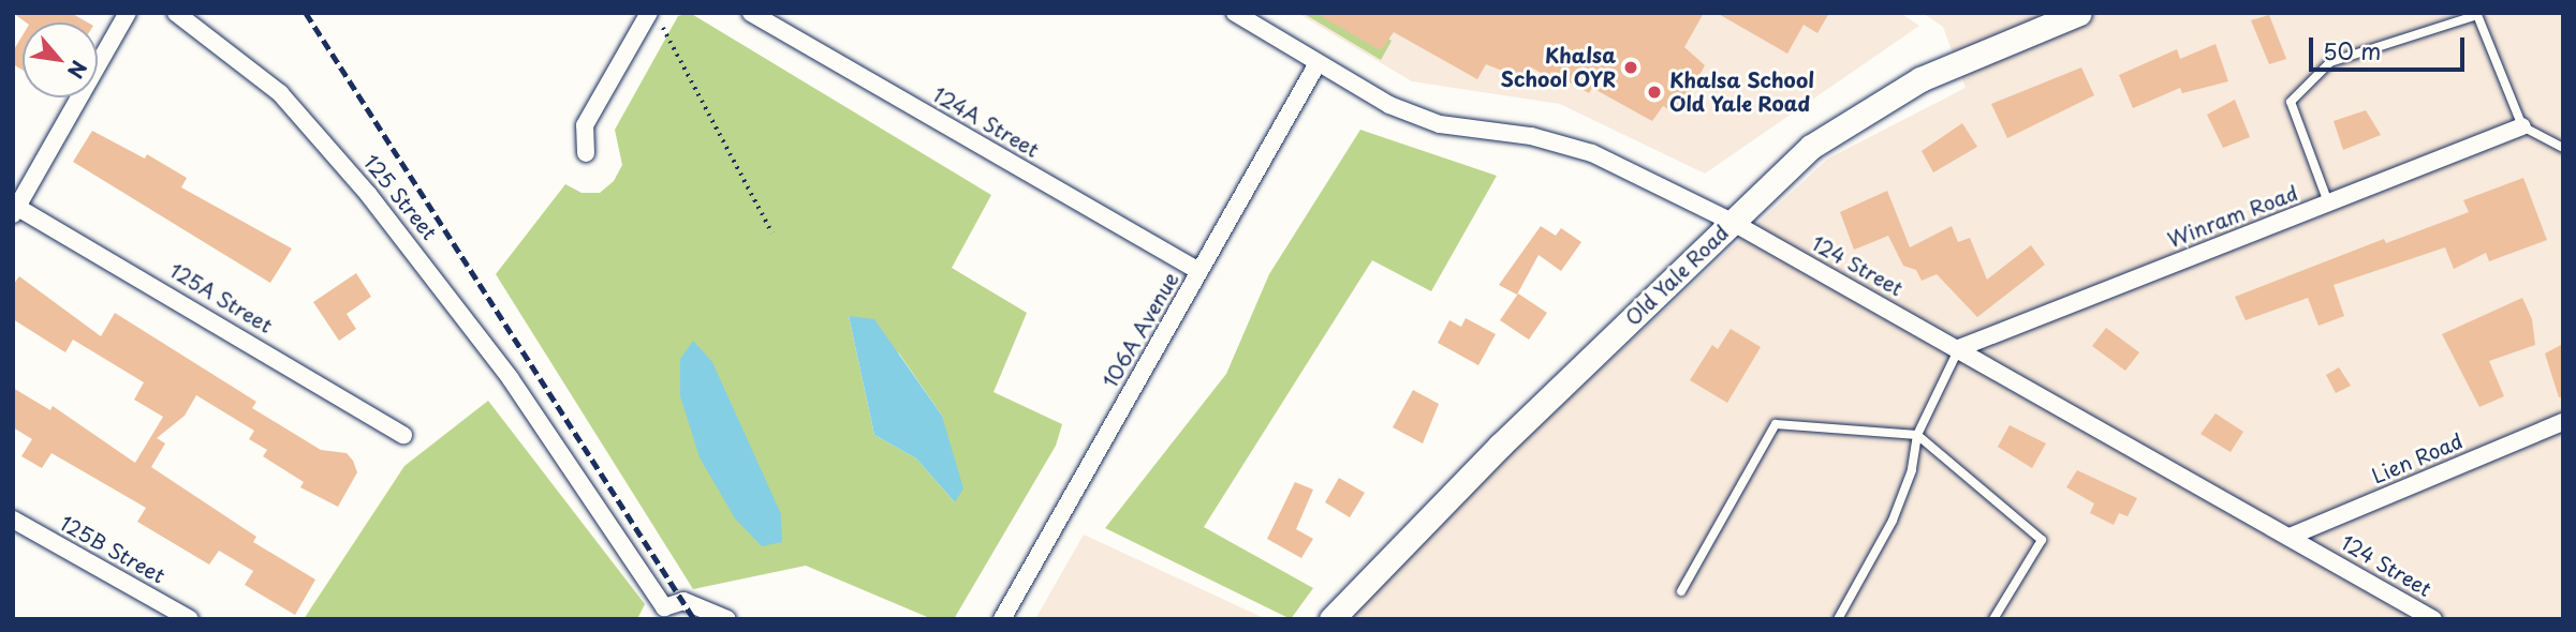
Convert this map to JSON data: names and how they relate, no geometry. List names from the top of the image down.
{
  "streets": {
    "main road": ["Old Yale Road"],
    "street": [
      "124A Street",
      "125 Street",
      "Winram Road",
      "124 Street",
      "125A Street",
      "106A Avenue",
      "Lien Road",
      "125B Street"
    ]
  },
  "crossings": [
    ["124A Street", "106A Avenue"],
    ["Winram Road", "124 Street"],
    ["124 Street", "Old Yale Road"],
    ["124 Street", "106A Avenue"],
    ["124 Street", "Lien Road"]
  ],
  "places": ["Khalsa School OYR", "Khalsa School Old Yale Road"],
  "scale_bar": "50 m",
  "north": "bottom right"
}
